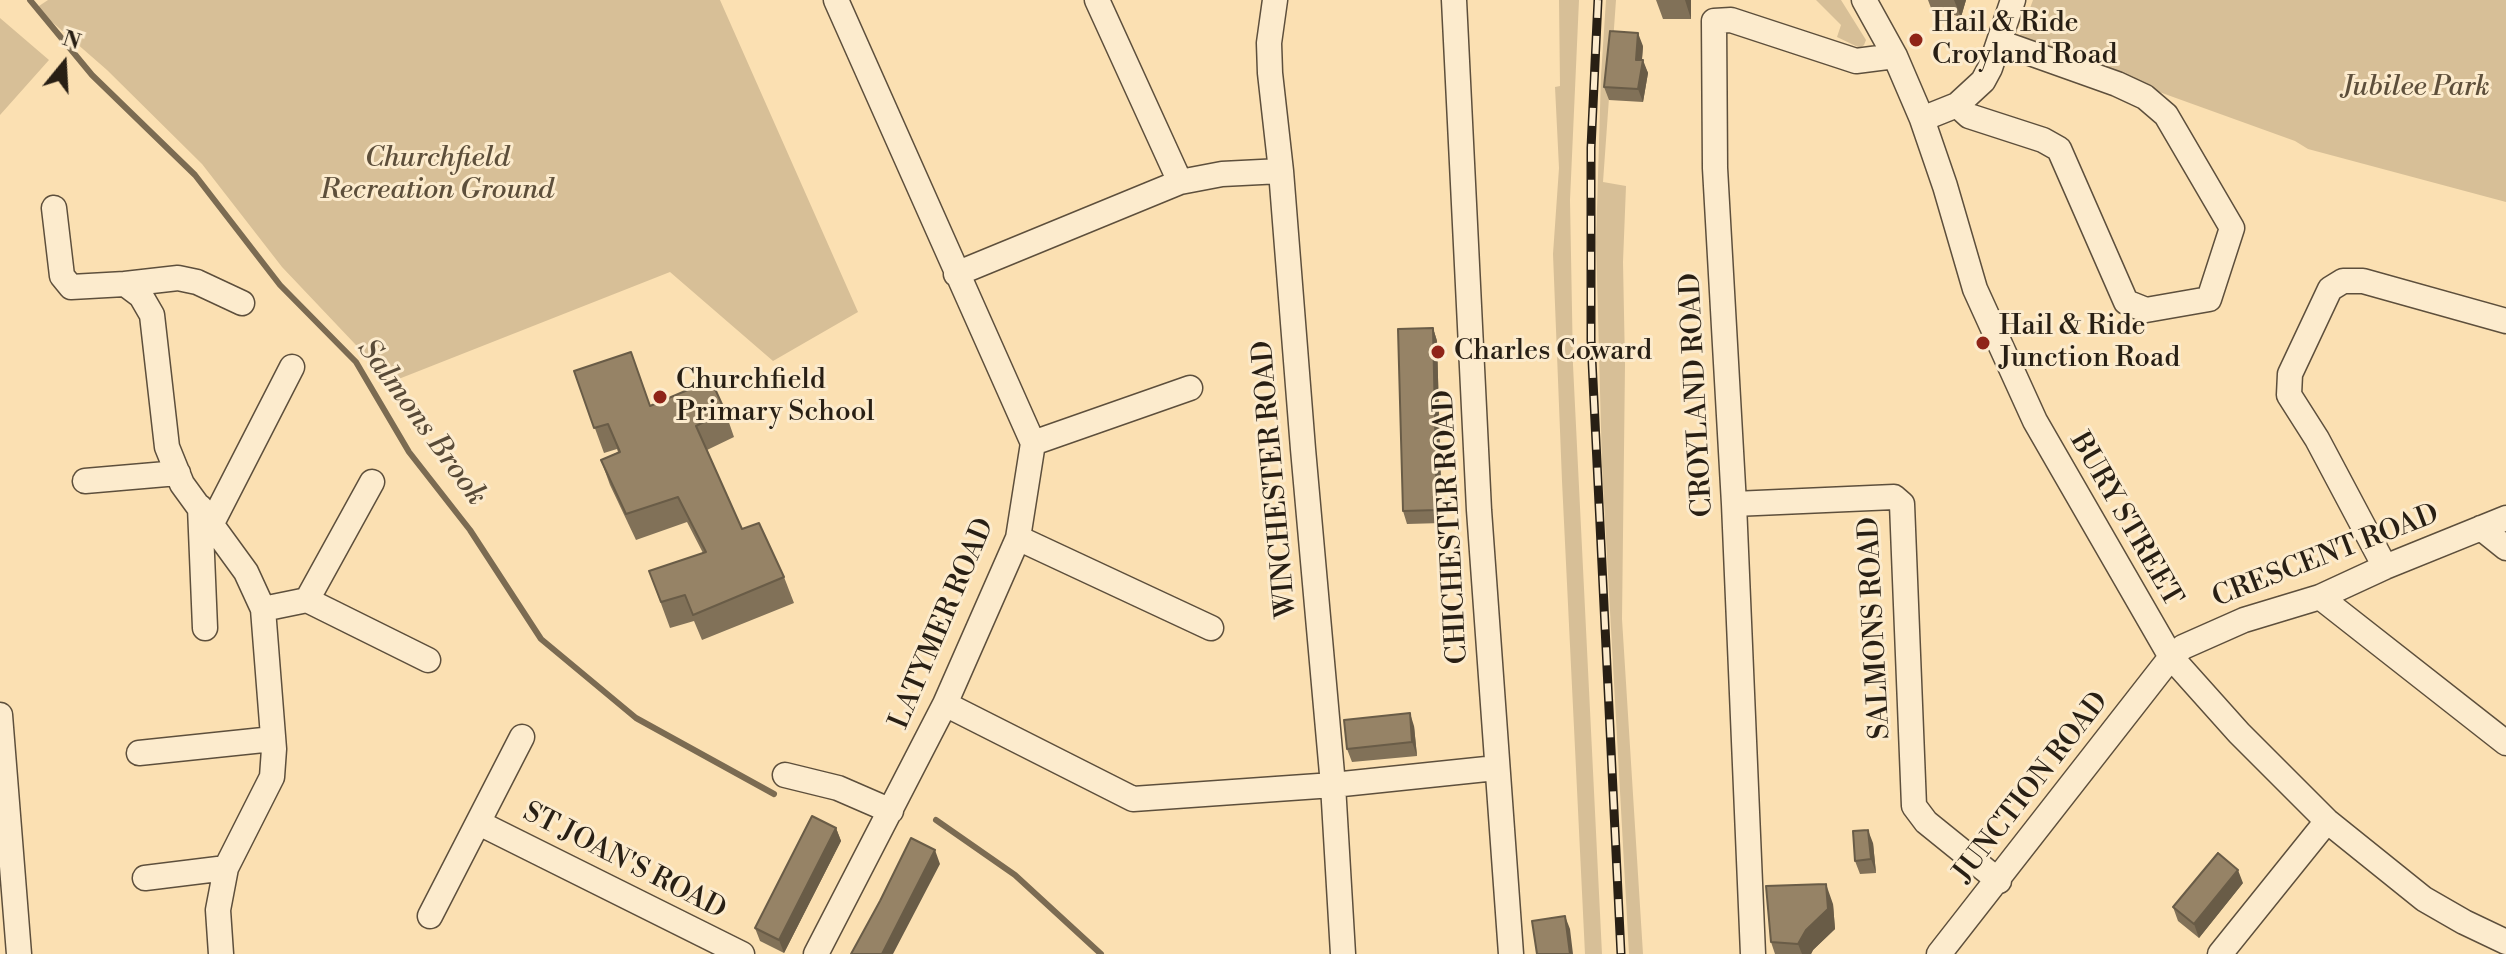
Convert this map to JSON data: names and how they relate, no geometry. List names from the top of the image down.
{
  "streets": {
    "street": [
      "CROYLAND ROAD",
      "WINCHESTER ROAD",
      "BURY STREET",
      "CHICHESTER ROAD",
      "CRESCENT ROAD",
      "LATYMER ROAD",
      "SALMONS ROAD",
      "JUNCTION ROAD",
      "ST JOAN'S ROAD"
    ]
  },
  "crossings": [
    ["CROYLAND ROAD", "BURY STREET"],
    ["CROYLAND ROAD", "SALMONS ROAD"],
    ["BURY STREET", "CRESCENT ROAD"],
    ["BURY STREET", "JUNCTION ROAD"],
    ["CRESCENT ROAD", "JUNCTION ROAD"],
    ["SALMONS ROAD", "JUNCTION ROAD"]
  ],
  "water": ["Salmons Brook"],
  "parks": ["Jubilee Park", "Churchfield Recreation Ground"],
  "places": [
    "Hail & Ride Croyland Road",
    "Hail & Ride Junction Road",
    "Charles Coward",
    "Churchfield Primary School"
  ],
  "north": "top"
}
